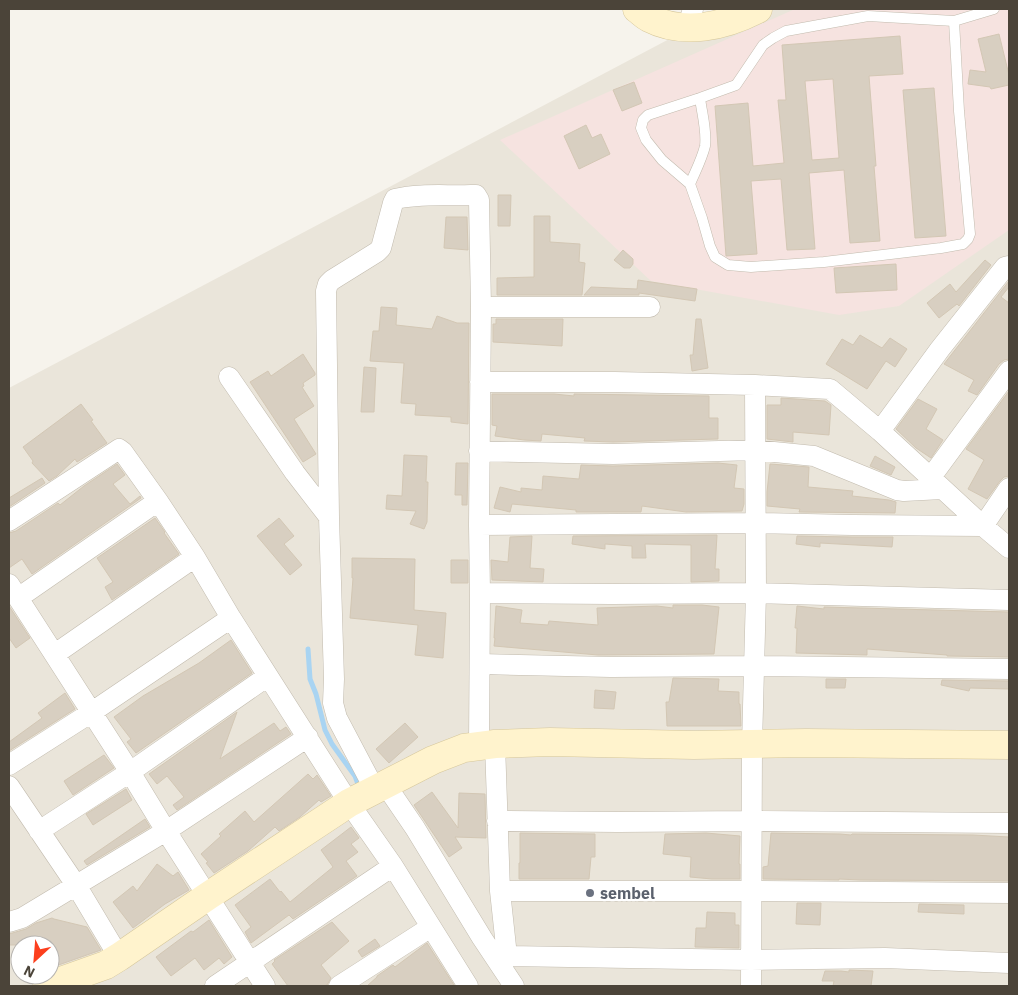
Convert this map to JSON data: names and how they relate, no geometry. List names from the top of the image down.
{
  "places": ["sembel"],
  "north": "bottom left"
}
